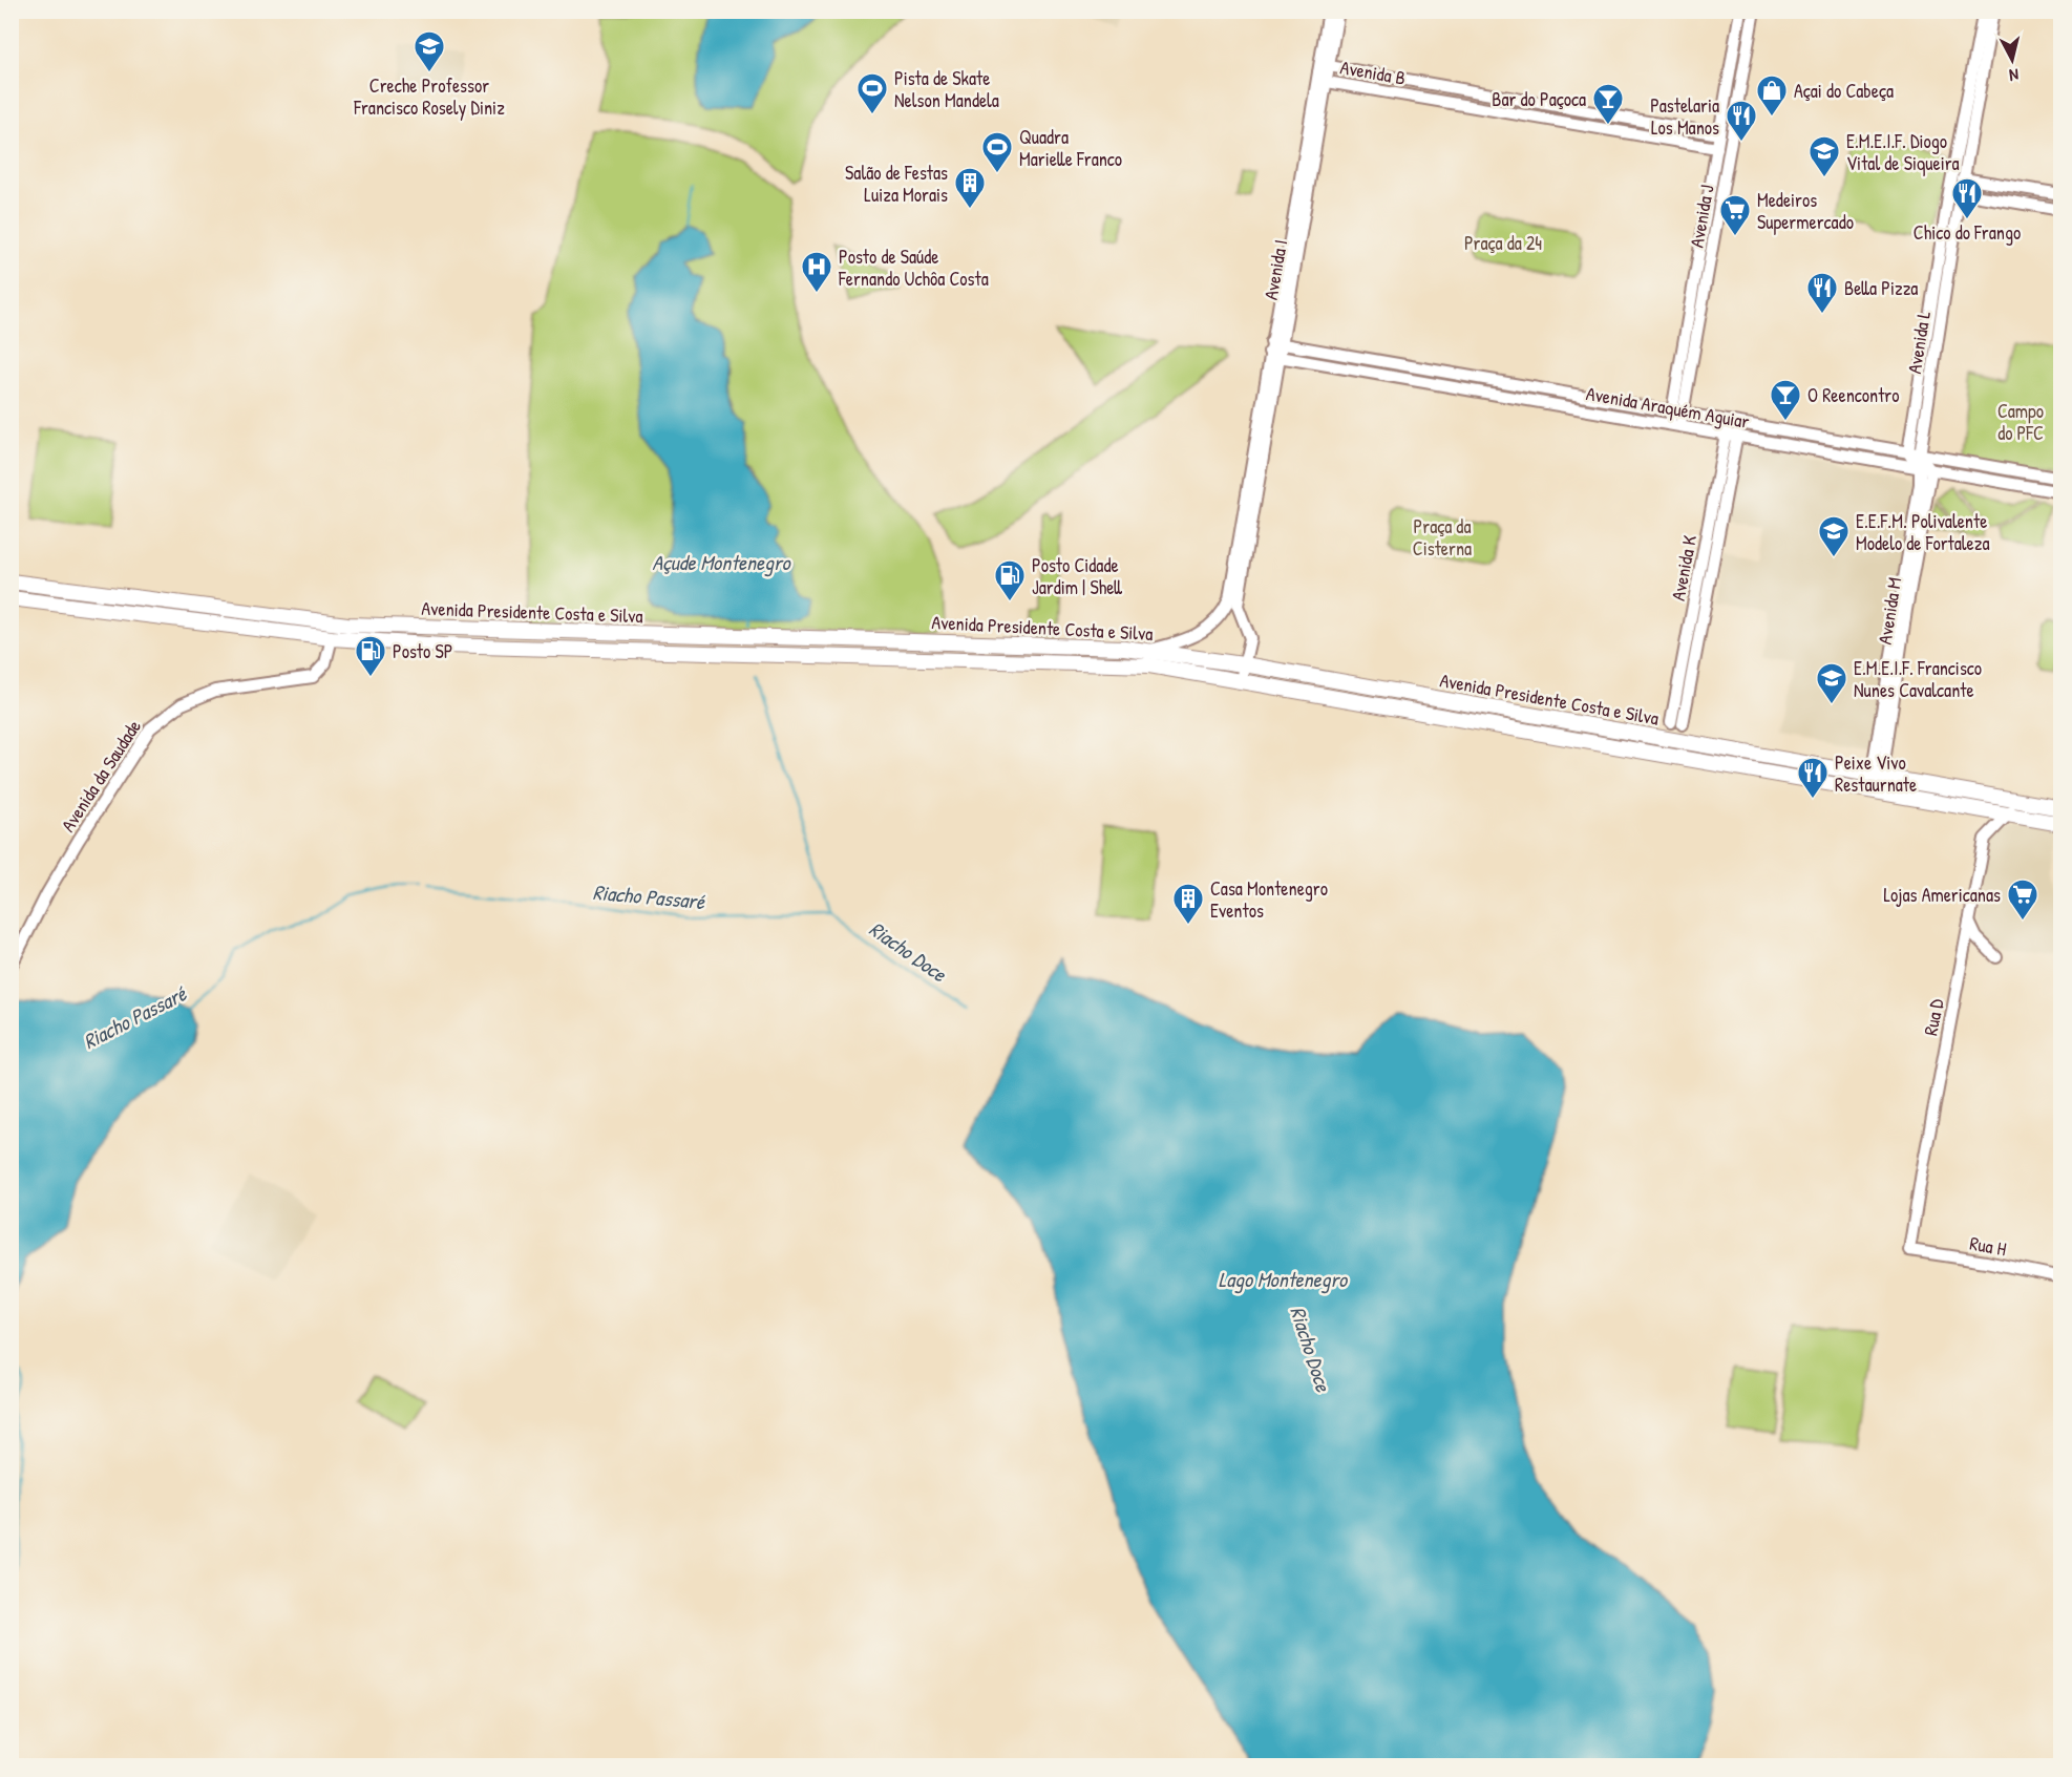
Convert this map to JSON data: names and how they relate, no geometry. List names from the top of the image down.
{
  "streets": {
    "main road": ["Avenida Presidente Costa e Silva"],
    "street": [
      "Avenida B",
      "Avenida J",
      "Avenida I",
      "Avenida L",
      "Avenida Araquém Aguiar",
      "Avenida K",
      "Avenida M",
      "Avenida da Saudade",
      "Rua D",
      "Rua H"
    ]
  },
  "crossings": [
    ["Avenida B", "Avenida J"],
    ["Avenida B", "Avenida I"],
    ["Avenida J", "Avenida Araquém Aguiar"],
    ["Avenida I", "Avenida Araquém Aguiar"],
    ["Avenida I", "Avenida Presidente Costa e Silva"],
    ["Avenida L", "Avenida Araquém Aguiar"],
    ["Avenida Araquém Aguiar", "Avenida K"],
    ["Avenida Araquém Aguiar", "Avenida M"],
    ["Avenida M", "Avenida Presidente Costa e Silva"],
    ["Avenida Presidente Costa e Silva", "Avenida da Saudade"],
    ["Avenida Presidente Costa e Silva", "Rua D"],
    ["Rua D", "Rua H"]
  ],
  "water": [
    "Açude Montenegro",
    "Riacho Passaré",
    "Riacho Doce",
    "Lago Montenegro"
  ],
  "parks": ["Praça da 24", "Campo do PFC", "Praça da Cisterna"],
  "places": {
    "school or university": [
      "Creche Professor Francisco Rosely Diniz",
      "E.M.E.I.F. Diogo Vital de Siqueira",
      "E.E.F.M. Polivalente Modelo de Fortaleza",
      "E.M.E.I.F. Francisco Nunes Cavalcante"
    ],
    "sports": ["Pista de Skate Nelson Mandela", "Quadra Marielle Franco"],
    "shop": ["Açai do Cabeça"],
    "bar": ["Bar do Paçoca", "O Reencontro"],
    "restaurant": [
      "Pastelaria Los Manos",
      "Chico do Frango",
      "Bella Pizza",
      "Peixe Vivo Restaurnate"
    ],
    "building": ["Salão de Festas Luiza Morais", "Casa Montenegro Eventos"],
    "supermarket": ["Medeiros Supermercado", "Lojas Americanas"],
    "hospital": ["Posto de Saúde Fernando Uchôa Costa"],
    "fuel station": ["Posto Cidade Jardim | Shell", "Posto SP"]
  },
  "north": "bottom"
}
